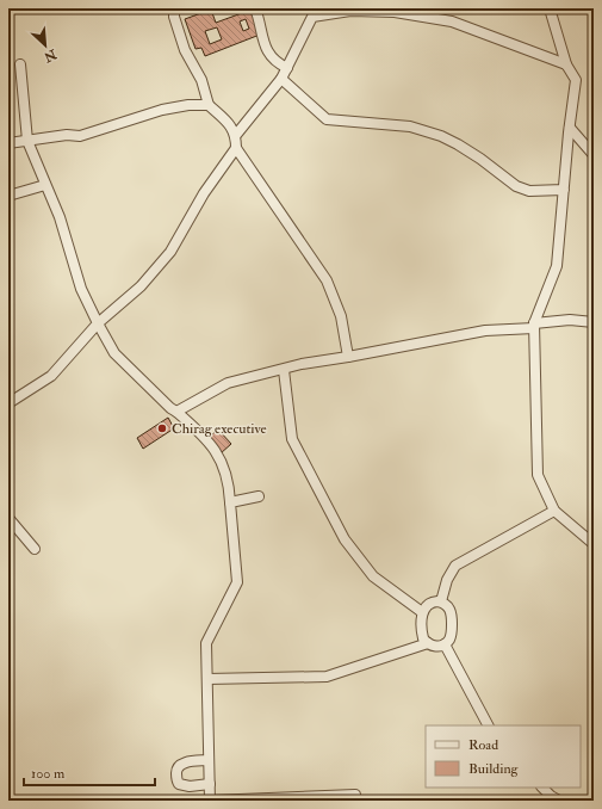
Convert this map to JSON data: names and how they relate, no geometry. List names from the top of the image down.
{
  "places": ["Chirag executive"],
  "legend": ["Road", "Building"],
  "scale_bar": "100 m",
  "north": "bottom right"
}
